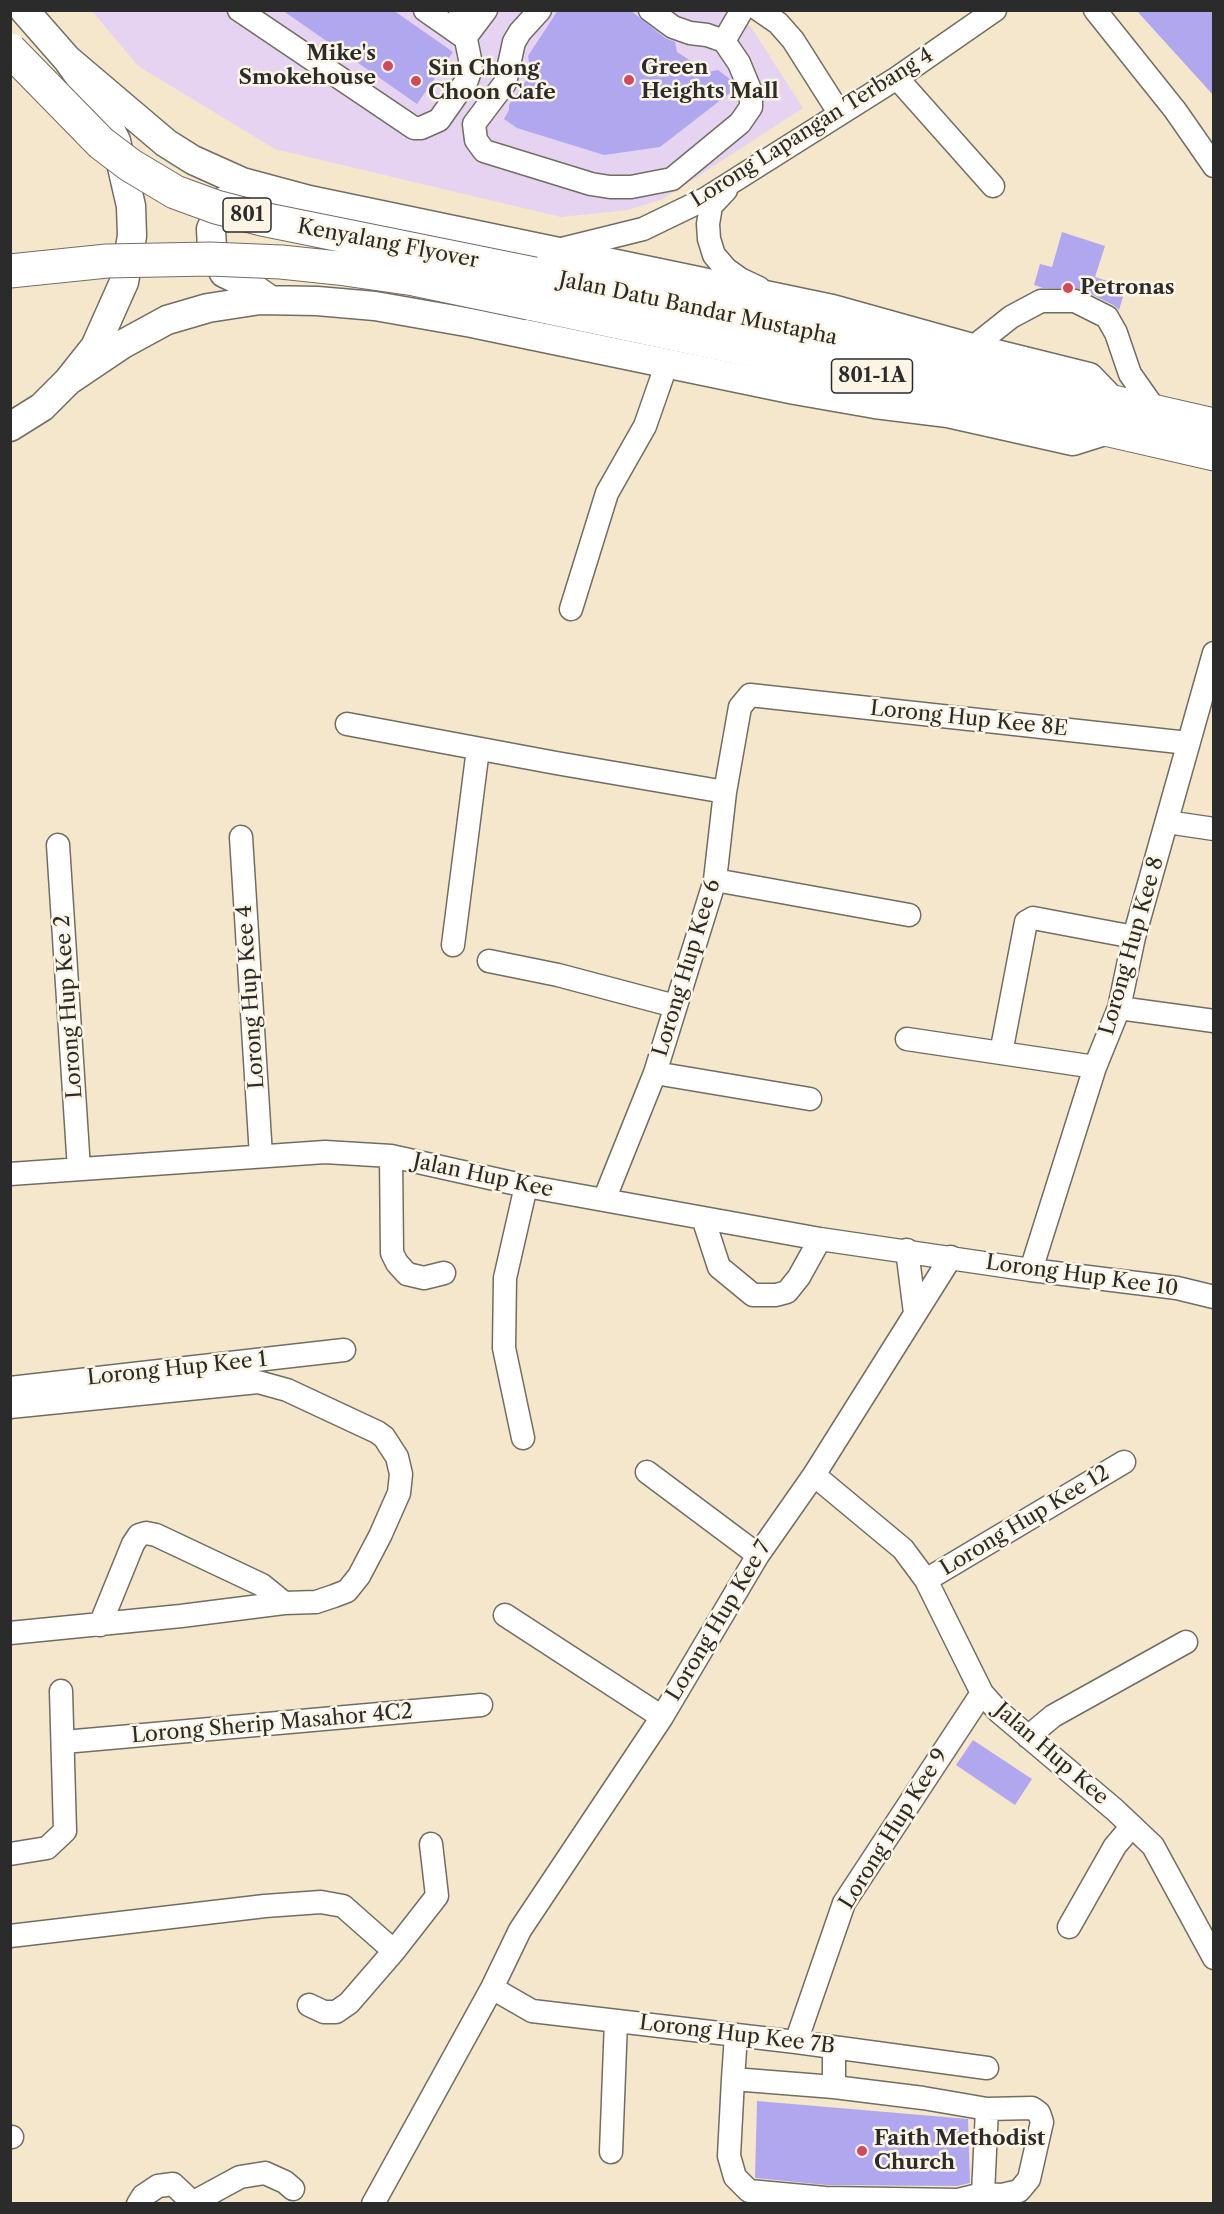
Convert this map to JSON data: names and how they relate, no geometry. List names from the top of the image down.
{
  "streets": {
    "highway": [
      "801",
      "Kenyalang Flyover",
      "Jalan Datu Bandar Mustapha",
      "801-1A"
    ],
    "street": [
      "Lorong Lapangan Terbang 4",
      "Lorong Hup Kee 8E",
      "Lorong Hup Kee 8",
      "Lorong Hup Kee 6",
      "Lorong Hup Kee 4",
      "Lorong Hup Kee 2",
      "Jalan Hup Kee",
      "Lorong Hup Kee 10",
      "Lorong Hup Kee 1",
      "Lorong Hup Kee 12",
      "Lorong Hup Kee 7",
      "Lorong Sherip Masahor 4C2",
      "Lorong Hup Kee 9",
      "Lorong Hup Kee 7B"
    ]
  },
  "crossings": [
    ["Lorong Lapangan Terbang 4", "Kenyalang Flyover"],
    ["Lorong Lapangan Terbang 4", "Jalan Datu Bandar Mustapha"],
    ["Kenyalang Flyover", "Jalan Datu Bandar Mustapha"],
    ["Lorong Hup Kee 8E", "Lorong Hup Kee 8"],
    ["Lorong Hup Kee 8E", "Lorong Hup Kee 6"],
    ["Lorong Hup Kee 8", "Lorong Hup Kee 10"],
    ["Lorong Hup Kee 6", "Jalan Hup Kee"],
    ["Lorong Hup Kee 4", "Jalan Hup Kee"],
    ["Lorong Hup Kee 2", "Jalan Hup Kee"],
    ["Jalan Hup Kee", "Lorong Hup Kee 10"],
    ["Jalan Hup Kee", "Lorong Hup Kee 12"],
    ["Jalan Hup Kee", "Lorong Hup Kee 7"],
    ["Jalan Hup Kee", "Lorong Hup Kee 9"],
    ["Lorong Hup Kee 10", "Lorong Hup Kee 7"],
    ["Lorong Hup Kee 7", "Lorong Hup Kee 7B"],
    ["Lorong Hup Kee 9", "Lorong Hup Kee 7B"]
  ],
  "places": [
    "Mike's Smokehouse",
    "Green Heights Mall",
    "Sin Chong Choon Cafe",
    "Petronas",
    "Faith Methodist Church"
  ]
}
